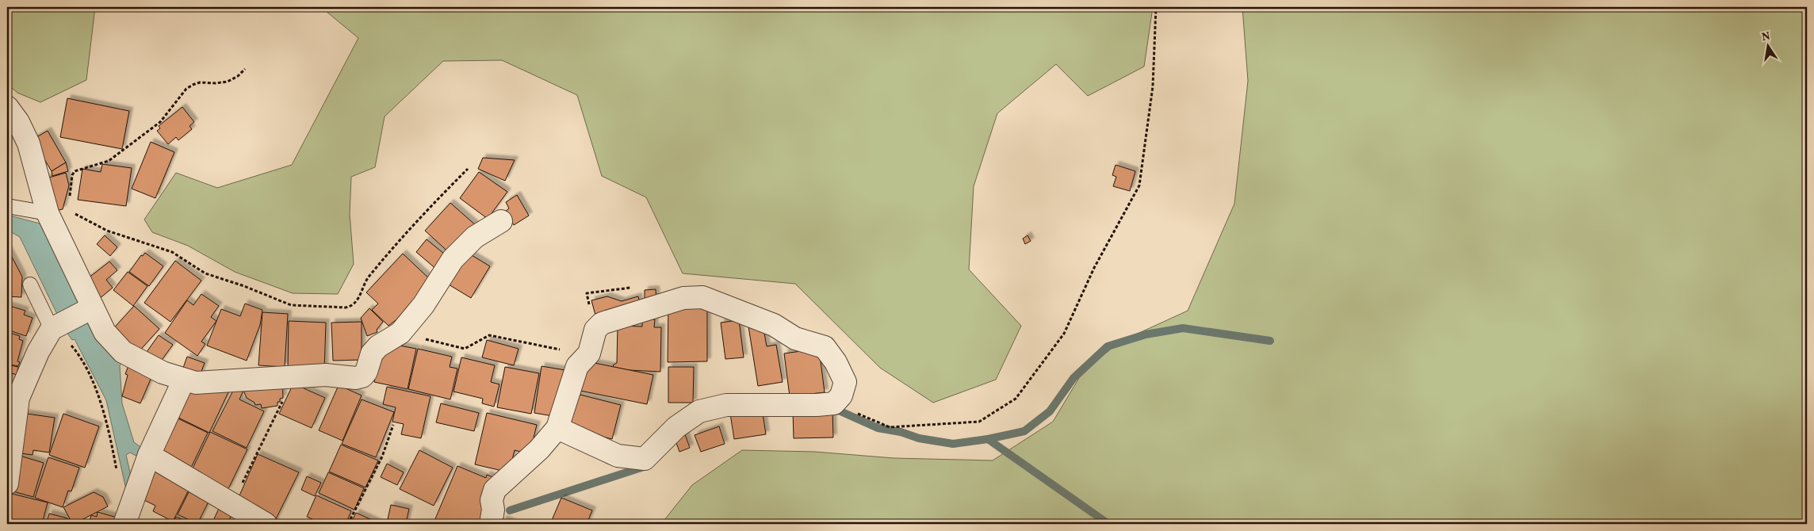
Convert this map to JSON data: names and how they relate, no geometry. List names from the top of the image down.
{
  "north": "top"
}
